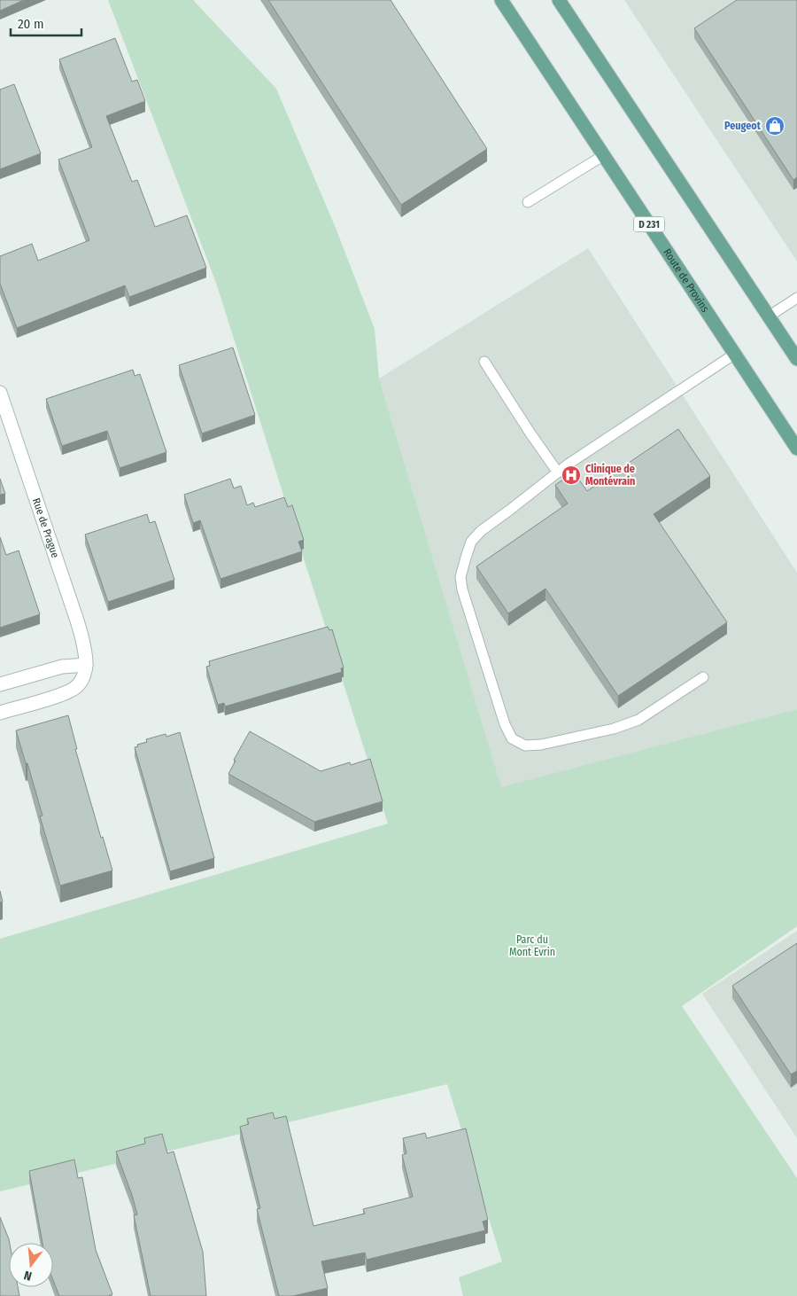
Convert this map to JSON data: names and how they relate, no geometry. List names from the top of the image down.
{
  "streets": {
    "main road": ["D 231", "Route de Provins"],
    "street": ["Rue de Prague"]
  },
  "parks": ["Parc du Mont Evrin"],
  "places": {
    "shop": ["Peugeot"],
    "hospital": ["Clinique de Montévrain"]
  },
  "scale_bar": "20 m",
  "north": "bottom"
}
